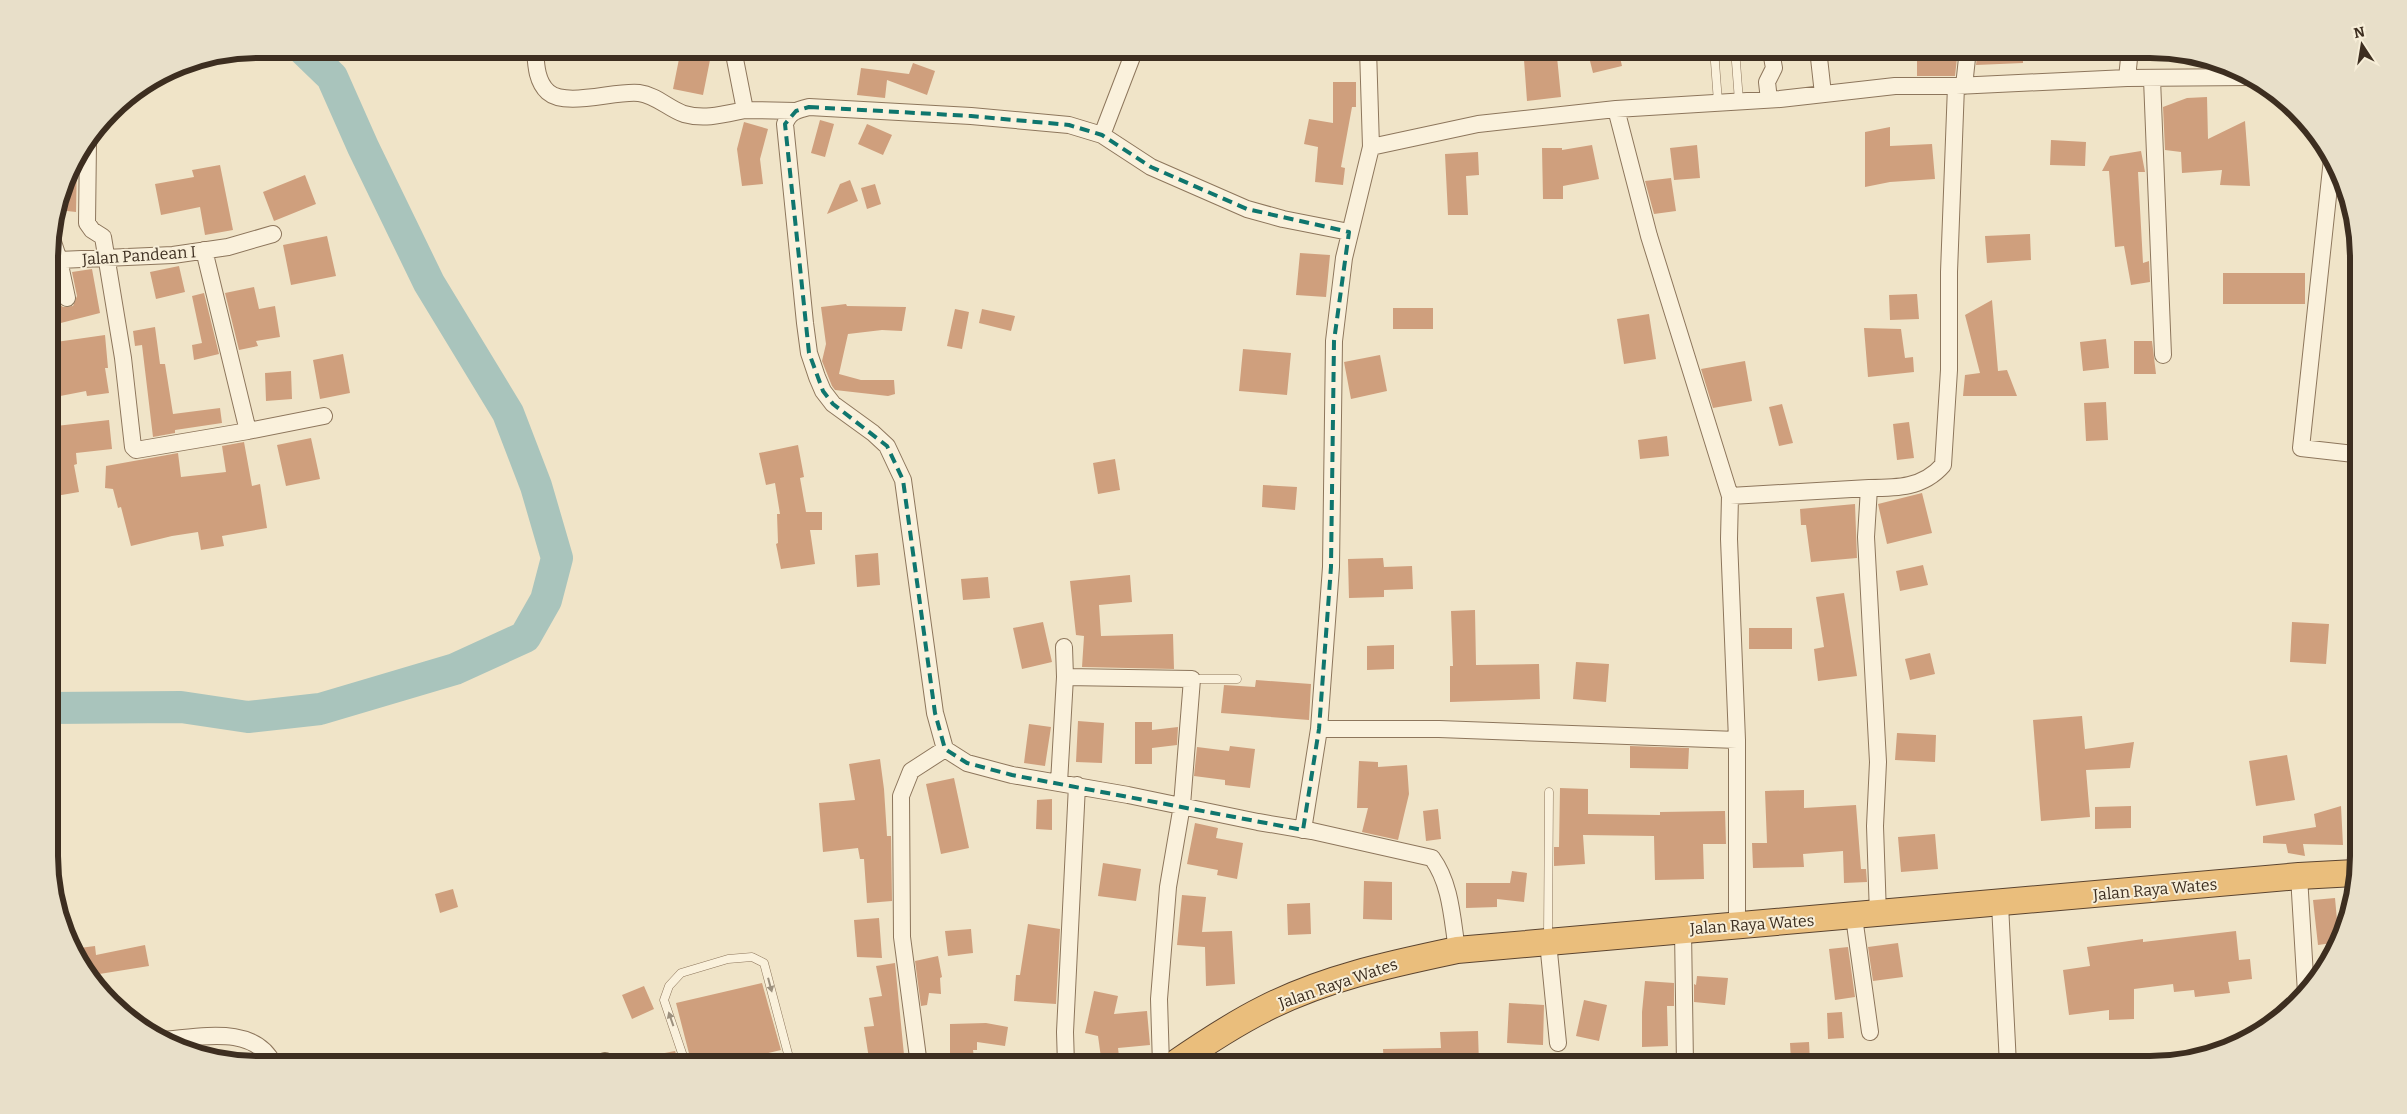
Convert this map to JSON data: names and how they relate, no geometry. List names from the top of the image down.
{
  "streets": {
    "highway": ["Jalan Raya Wates"],
    "street": ["Jalan Pandean I"]
  },
  "north": "top"
}
